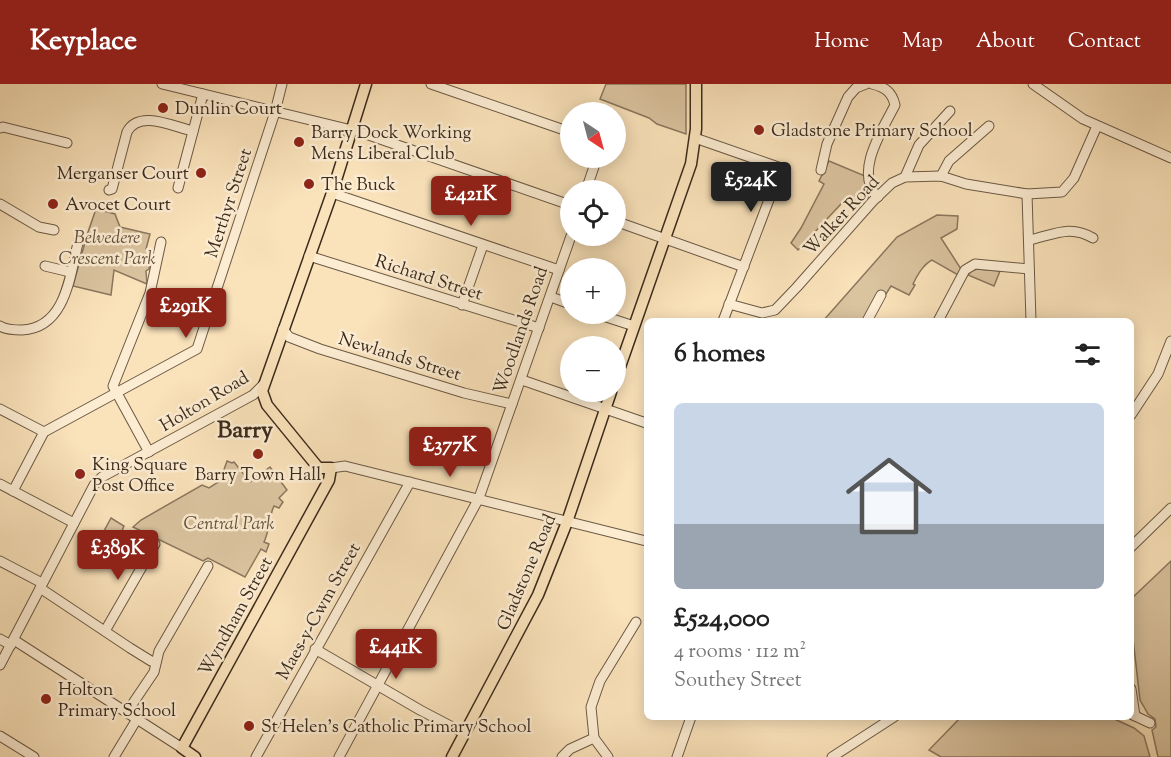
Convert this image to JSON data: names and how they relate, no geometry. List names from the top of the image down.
{
  "streets": {
    "main road": ["Holton Road", "Gladstone Road", "Wyndham Street"],
    "street": [
      "Merthyr Street",
      "Walker Road",
      "Richard Street",
      "Woodlands Road",
      "Newlands Street",
      "Maes-y-Cwm Street"
    ]
  },
  "crossings": [
    ["Richard Street", "Woodlands Road"],
    ["Richard Street", "Holton Road"],
    ["Woodlands Road", "Newlands Street"],
    ["Newlands Street", "Holton Road"]
  ],
  "districts": ["Barry"],
  "parks": ["Belvedere Crescent Park", "Central Park"],
  "places": [
    "Dunlin Court",
    "Gladstone Primary School",
    "Barry Dock Working Mens Liberal Club",
    "Merganser Court",
    "The Buck",
    "Avocet Court",
    "Barry Town Hall",
    "King Square Post Office",
    "Holton Primary School",
    "St Helen's Catholic Primary School"
  ],
  "north": "bottom right",
  "page": {
    "header": "Keyplace",
    "nav": [
      "Home",
      "Map",
      "About",
      "Contact"
    ],
    "map_buttons": ["+", "−"],
    "price": [
      "£524K",
      "£421K",
      "£291K",
      "£377K",
      "£389K",
      "£441K"
    ],
    "heading": "6 homes",
    "list": [
      {
        "name": "£524,000",
        "note": "4 rooms · 112 m² · Southey Street"
      }
    ]
  }
}
